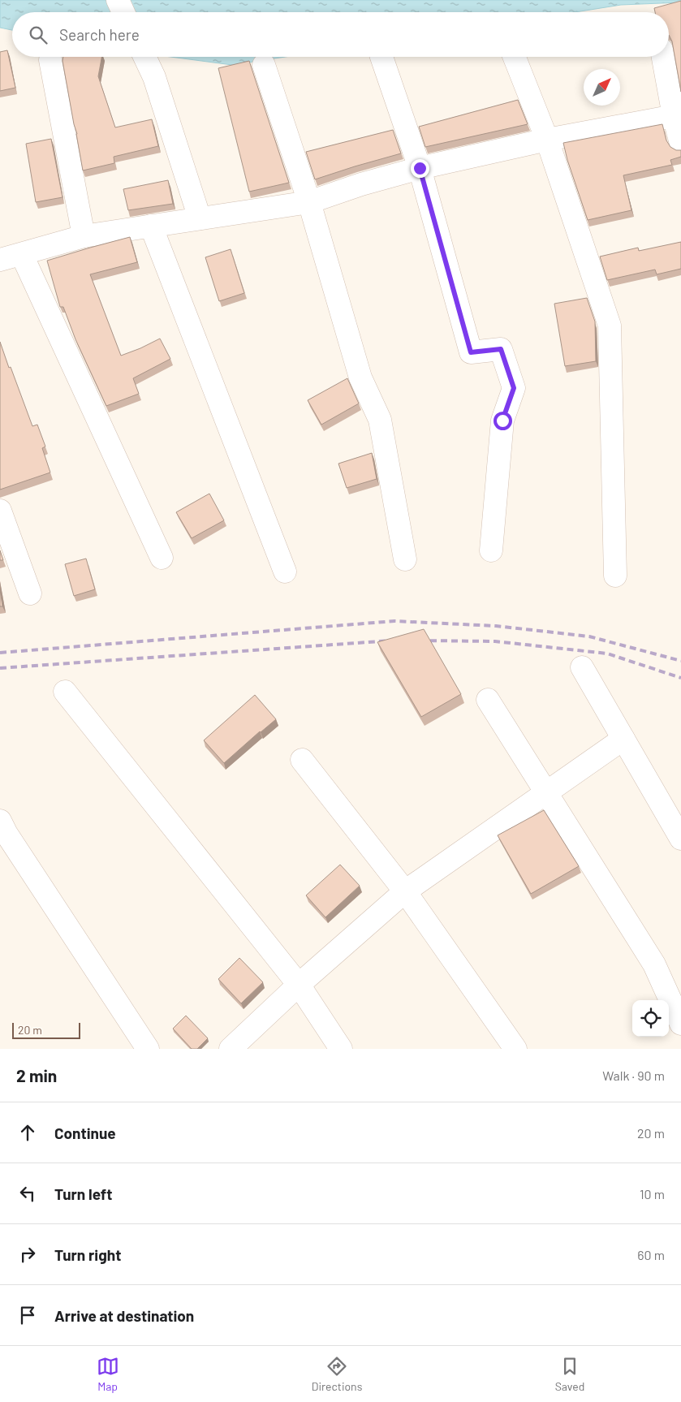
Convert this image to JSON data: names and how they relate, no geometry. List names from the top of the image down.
{
  "scale_bar": "20 m",
  "north": "top right",
  "page": {
    "search": "Search here",
    "scale": "20 m",
    "heading": ["2 min", "Walk · 90 m"],
    "list": [
      ["Continue", "20 m"],
      ["Turn left", "10 m"],
      ["Turn right", "60 m"],
      "Arrive at destination"
    ],
    "nav": ["Map", "Directions", "Saved"]
  }
}
